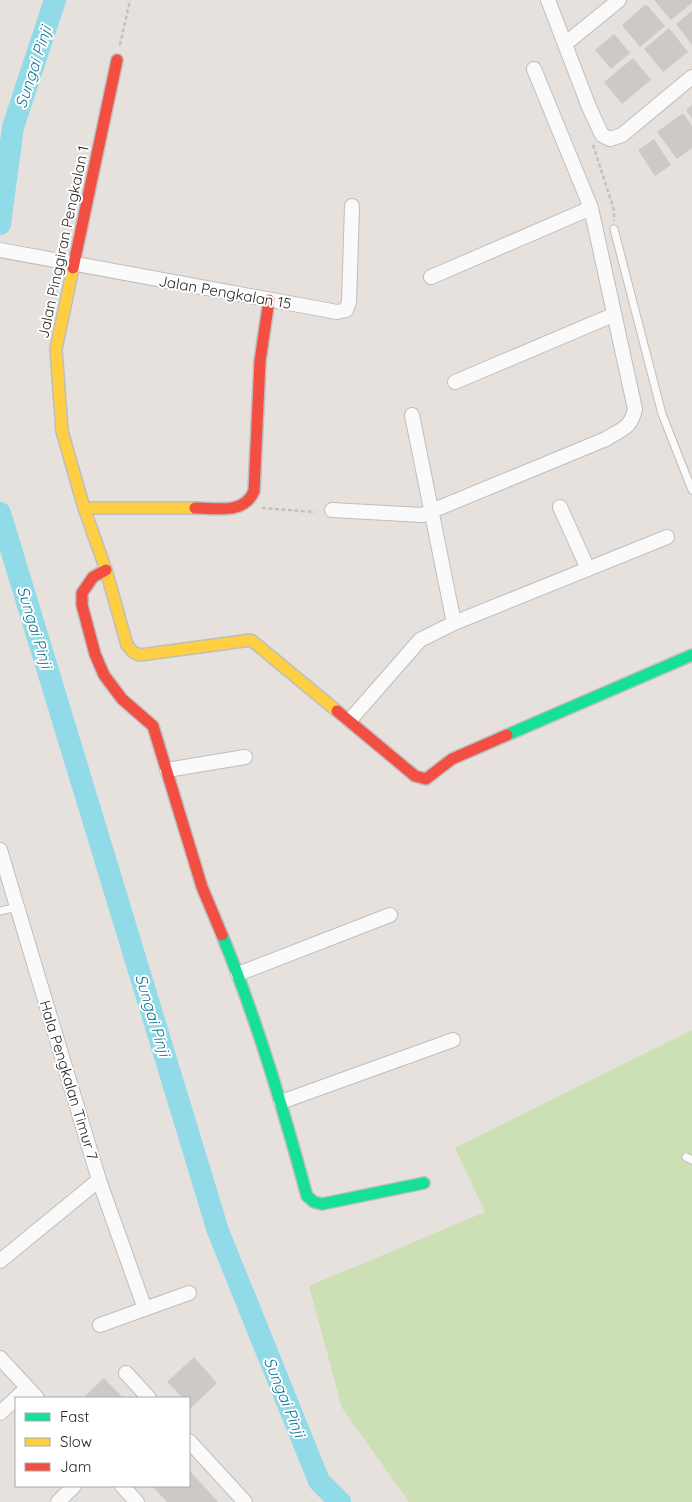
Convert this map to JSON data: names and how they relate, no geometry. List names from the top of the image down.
{
  "streets": {
    "street": ["Jalan Pinggiran Pengkalan 1", "Jalan Pengkalan 15", "Hala Pengkalan Timur 7"]
  },
  "crossings": [
    ["Jalan Pinggiran Pengkalan 1", "Jalan Pengkalan 15"]
  ],
  "water": ["Sungai Pinji"],
  "legend": ["Fast", "Slow", "Jam"]
}
